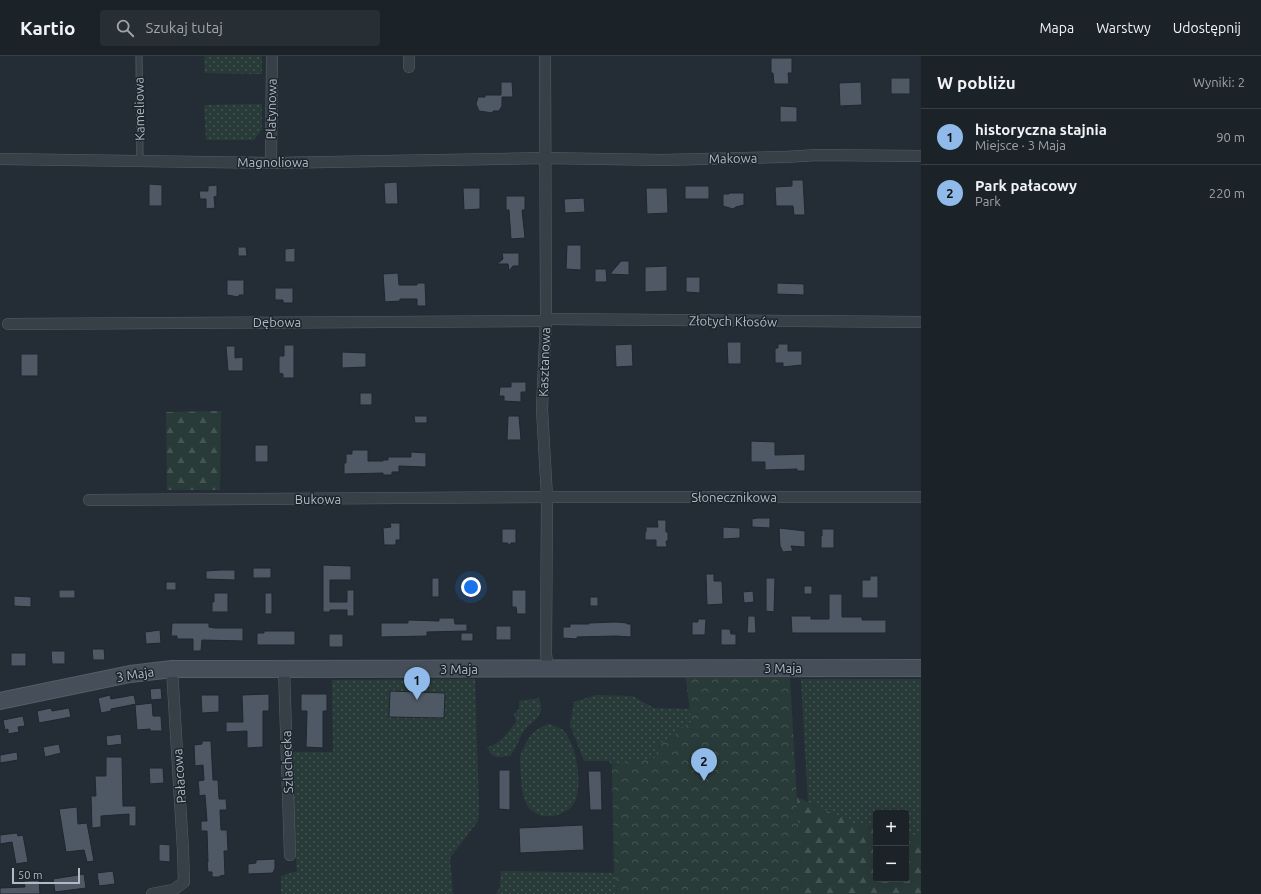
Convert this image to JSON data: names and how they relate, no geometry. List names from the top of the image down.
{
  "streets": {
    "street": [
      "Platynowa",
      "Makowa",
      "Magnoliowa",
      "Złotych Kłosów",
      "Dębowa",
      "Kasztanowa",
      "Słonecznikowa",
      "Bukowa",
      "3 Maja",
      "Szlachecka",
      "Pałacowa"
    ],
    "lane": ["Kameliowa"]
  },
  "crossings": [
    ["Kameliowa", "Magnoliowa"],
    ["Platynowa", "Magnoliowa"],
    ["Makowa", "Magnoliowa"],
    ["Makowa", "Kasztanowa"],
    ["Magnoliowa", "Kasztanowa"],
    ["Złotych Kłosów", "Dębowa"],
    ["Złotych Kłosów", "Kasztanowa"],
    ["Dębowa", "Kasztanowa"],
    ["Kasztanowa", "Słonecznikowa"],
    ["Kasztanowa", "Bukowa"],
    ["Kasztanowa", "3 Maja"],
    ["Słonecznikowa", "Bukowa"],
    ["3 Maja", "Szlachecka"],
    ["3 Maja", "Pałacowa"]
  ],
  "scale_bar": "50 m",
  "page": {
    "header": "Kartio",
    "search": "Szukaj tutaj",
    "nav": ["Mapa", "Warstwy", "Udostępnij"],
    "heading": ["W pobliżu", "Wyniki: 2"],
    "list": [
      {
        "mark": "1",
        "name": "historyczna stajnia",
        "note": "Miejsce · 3 Maja",
        "value": "90 m"
      },
      {
        "mark": "2",
        "name": "Park pałacowy",
        "note": "Park",
        "value": "220 m"
      }
    ],
    "pins": ["1", "2"],
    "map_buttons": ["+", "−"],
    "scale": "50 m"
  }
}
